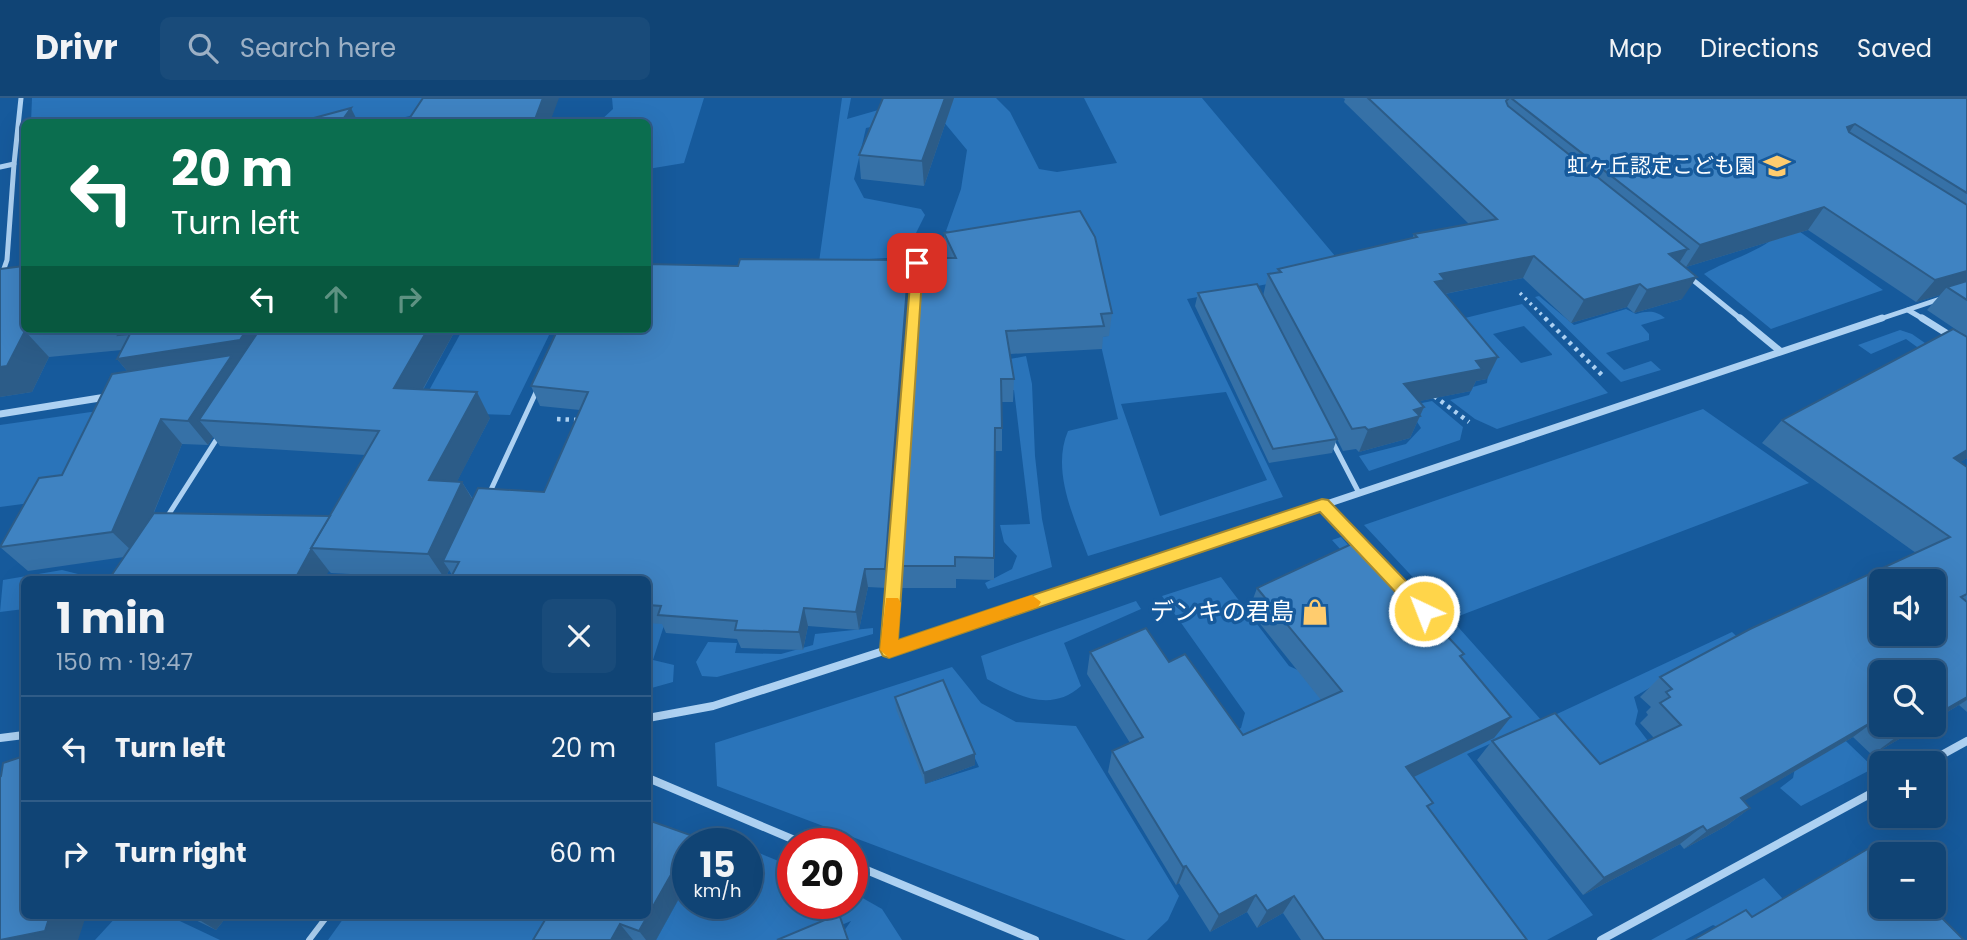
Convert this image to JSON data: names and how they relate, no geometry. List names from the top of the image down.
{
  "places": {
    "school or university": ["虹ヶ丘認定こども園"],
    "shop": ["デンキの君島"]
  },
  "page": {
    "header": "Drivr",
    "search": "Search here",
    "nav": ["Map", "Directions", "Saved"],
    "turn": ["20 m", "Turn left"],
    "map_buttons": ["+", "−"],
    "heading": ["1 min", "150 m · 19:47"],
    "list": [
      {
        "name": "Turn left",
        "value": "20 m"
      },
      {
        "name": "Turn right",
        "value": "60 m"
      }
    ],
    "speed": "15 km/h",
    "limit": "20"
  }
}
